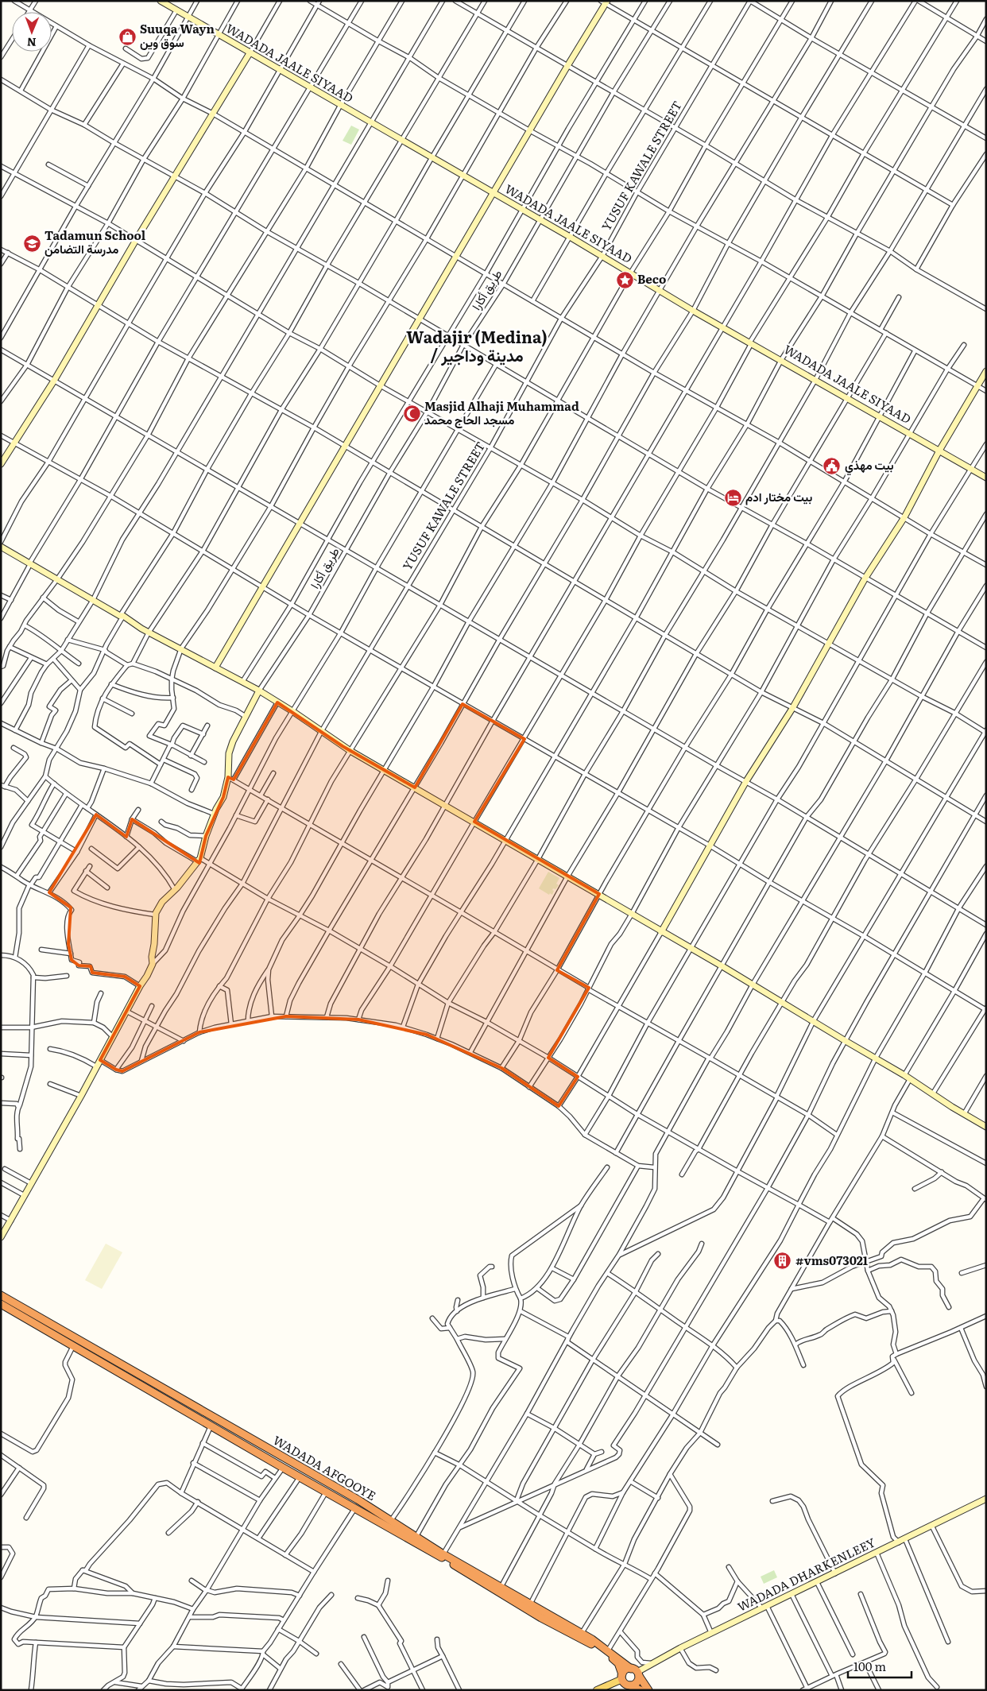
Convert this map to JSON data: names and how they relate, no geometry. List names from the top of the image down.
{
  "streets": {
    "highway": ["WADADA AFGOOYE"],
    "street": [
      "WADADA JAALE SIYAAD",
      "YUSUF KAWALE STREET",
      "طريق أكارا",
      "WADADA DHARKENLEEY"
    ]
  },
  "crossings": [
    ["WADADA JAALE SIYAAD", "YUSUF KAWALE STREET"],
    ["WADADA JAALE SIYAAD", "طريق أكارا"],
    ["WADADA AFGOOYE", "WADADA DHARKENLEEY"]
  ],
  "districts": ["Wadajir (Medina) / مدينة وداجير"],
  "places": {
    "shop": ["Suuqa Wayn سوق وين"],
    "school or university": ["Tadamun School مدرسة التضامن"],
    "place": ["Beco"],
    "mosque": ["Masjid Alhaji Muhammad مسجد الحاج محمد"],
    "public building": ["بيت مهذي"],
    "hotel": ["بيت مختار ادم"],
    "building": ["#vms073021"]
  },
  "scale_bar": "100 m",
  "north": "bottom"
}
